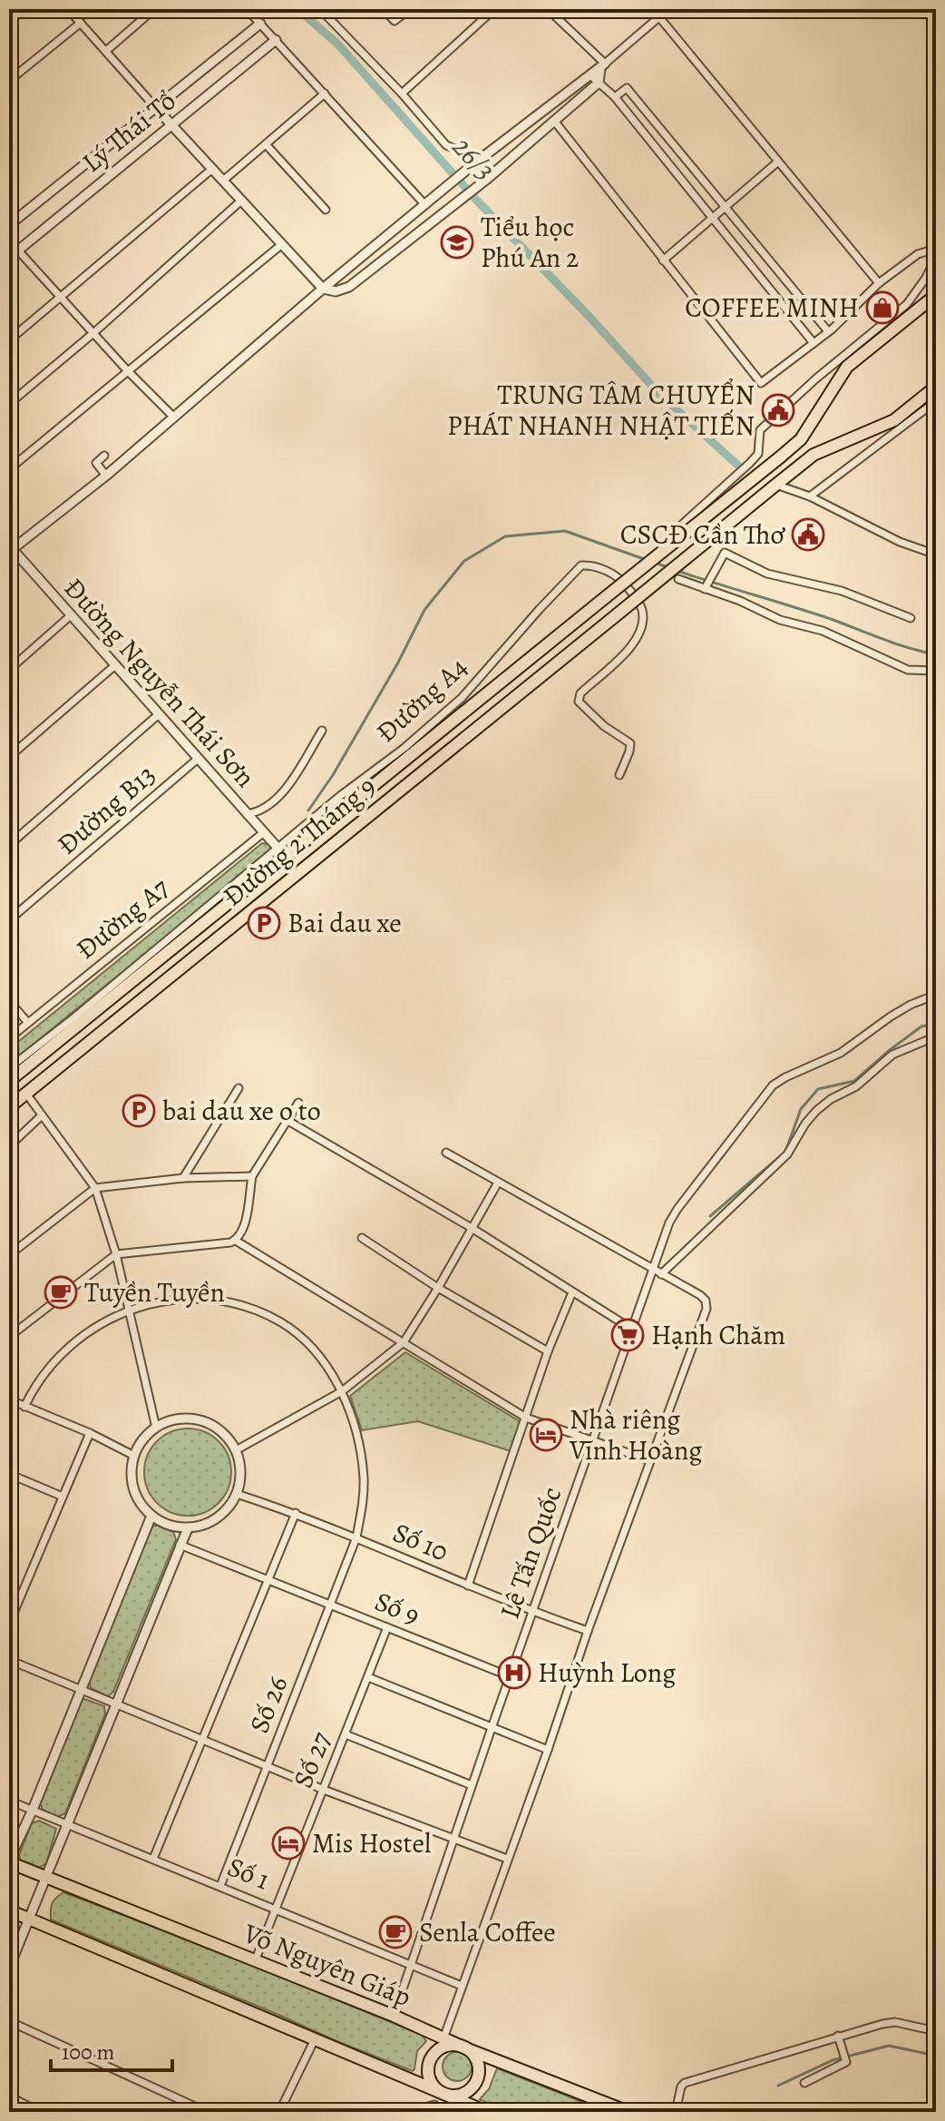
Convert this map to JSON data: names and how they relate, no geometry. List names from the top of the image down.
{
  "streets": {
    "highway": ["Đường 2 Tháng 9", "Võ Nguyên Giáp"],
    "street": [
      "Lý Thái Tổ",
      "Đường Nguyễn Thái Sơn",
      "Đường A4",
      "Đường B13",
      "Đường A7",
      "Số 10",
      "Lê Tấn Quốc",
      "Số 9",
      "Số 26",
      "Số 27",
      "Số 1"
    ]
  },
  "crossings": [
    ["Đường Nguyễn Thái Sơn", "Đường A4"],
    ["Đường Nguyễn Thái Sơn", "Đường B13"],
    ["Đường Nguyễn Thái Sơn", "Đường A7"],
    ["Số 10", "Lê Tấn Quốc"],
    ["Số 10", "Số 26"],
    ["Lê Tấn Quốc", "Số 9"],
    ["Lê Tấn Quốc", "Số 1"],
    ["Lê Tấn Quốc", "Võ Nguyên Giáp"],
    ["Số 9", "Số 26"],
    ["Số 9", "Số 27"],
    ["Số 26", "Số 1"],
    ["Số 27", "Số 1"],
    ["Số 27", "Võ Nguyên Giáp"]
  ],
  "water": ["26/3"],
  "places": {
    "school or university": ["Tiểu học Phú An 2"],
    "shop": ["COFFEE MINH"],
    "public building": ["TRUNG TÂM CHUYỂN PHÁT NHANH NHẬT TIẾN", "CSCĐ Cần Thơ"],
    "parking": ["Bai dau xe", "bai dau xe o to"],
    "cafe": ["Tuyền Tuyền", "Senla Coffee"],
    "supermarket": ["Hạnh Chăm"],
    "hotel": ["Nhà riêng Vĩnh Hoàng", "Mis Hostel"],
    "hospital": ["Huỳnh Long"]
  },
  "scale_bar": "100 m"
}
